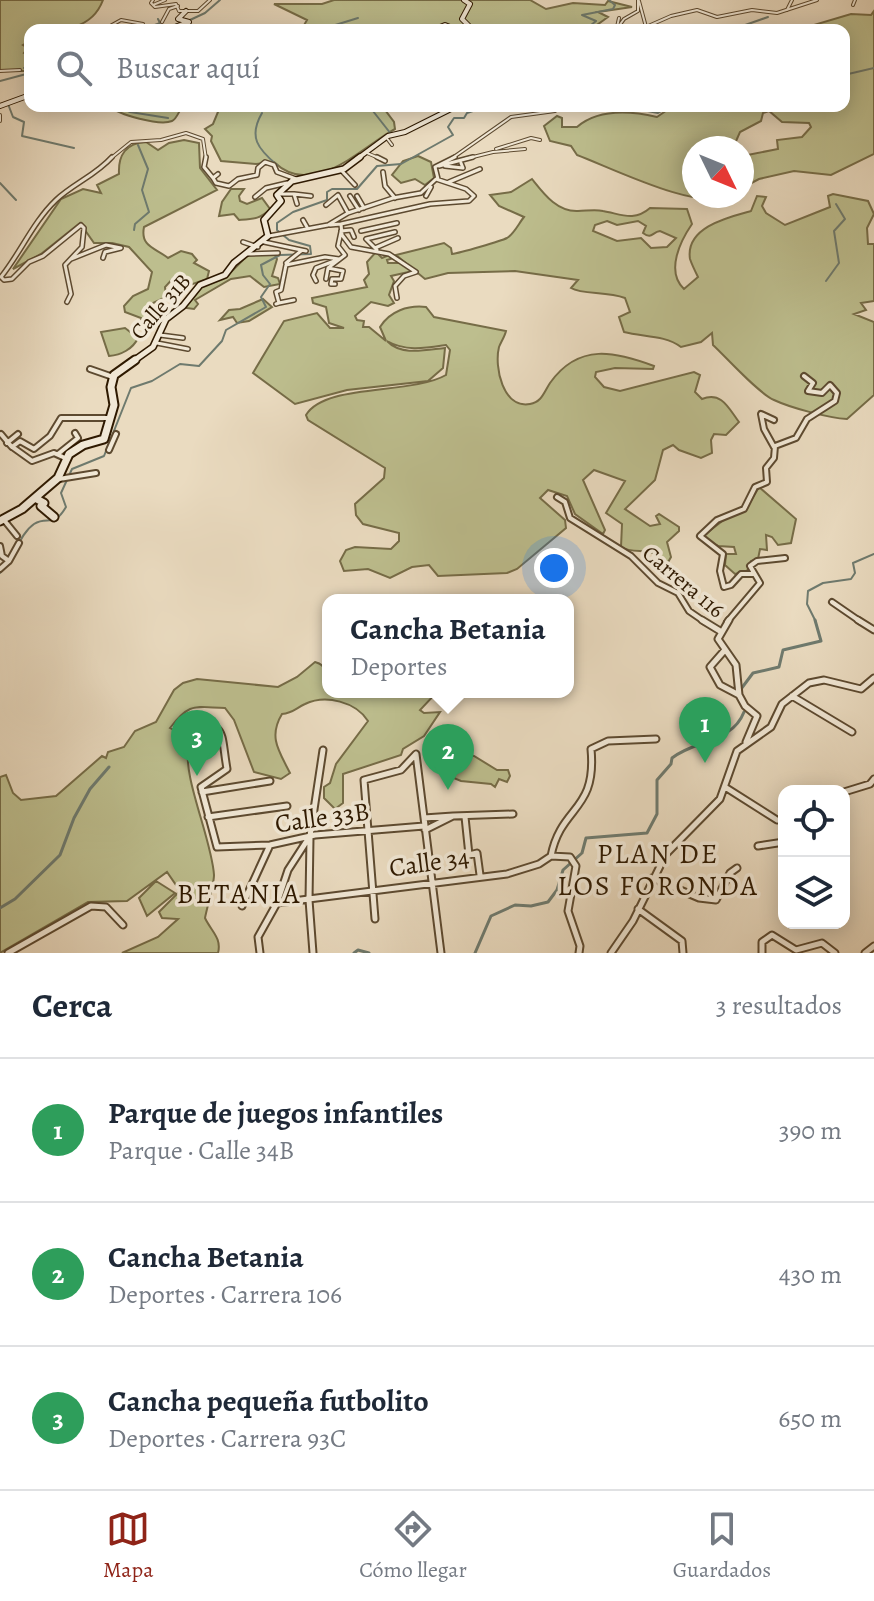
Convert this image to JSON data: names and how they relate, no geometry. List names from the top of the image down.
{
  "streets": {
    "street": [
      "Calle 31B",
      "Carrera 116",
      "Calle 33B",
      "Calle 34"
    ]
  },
  "districts": ["PLAN DE LOS FORONDA", "BETANIA"],
  "north": "bottom right",
  "page": {
    "search": "Buscar aquí",
    "popup": ["Cancha Betania", "Deportes"],
    "pins": ["1", "3", "2"],
    "heading": ["Cerca", "3 resultados"],
    "list": [
      {
        "mark": "1",
        "name": "Parque de juegos infantiles",
        "note": "Parque · Calle 34B",
        "value": "390 m"
      },
      {
        "mark": "2",
        "name": "Cancha Betania",
        "note": "Deportes · Carrera 106",
        "value": "430 m"
      },
      {
        "mark": "3",
        "name": "Cancha pequeña futbolito",
        "note": "Deportes · Carrera 93C",
        "value": "650 m"
      }
    ],
    "nav": ["Mapa", "Cómo llegar", "Guardados"]
  }
}
